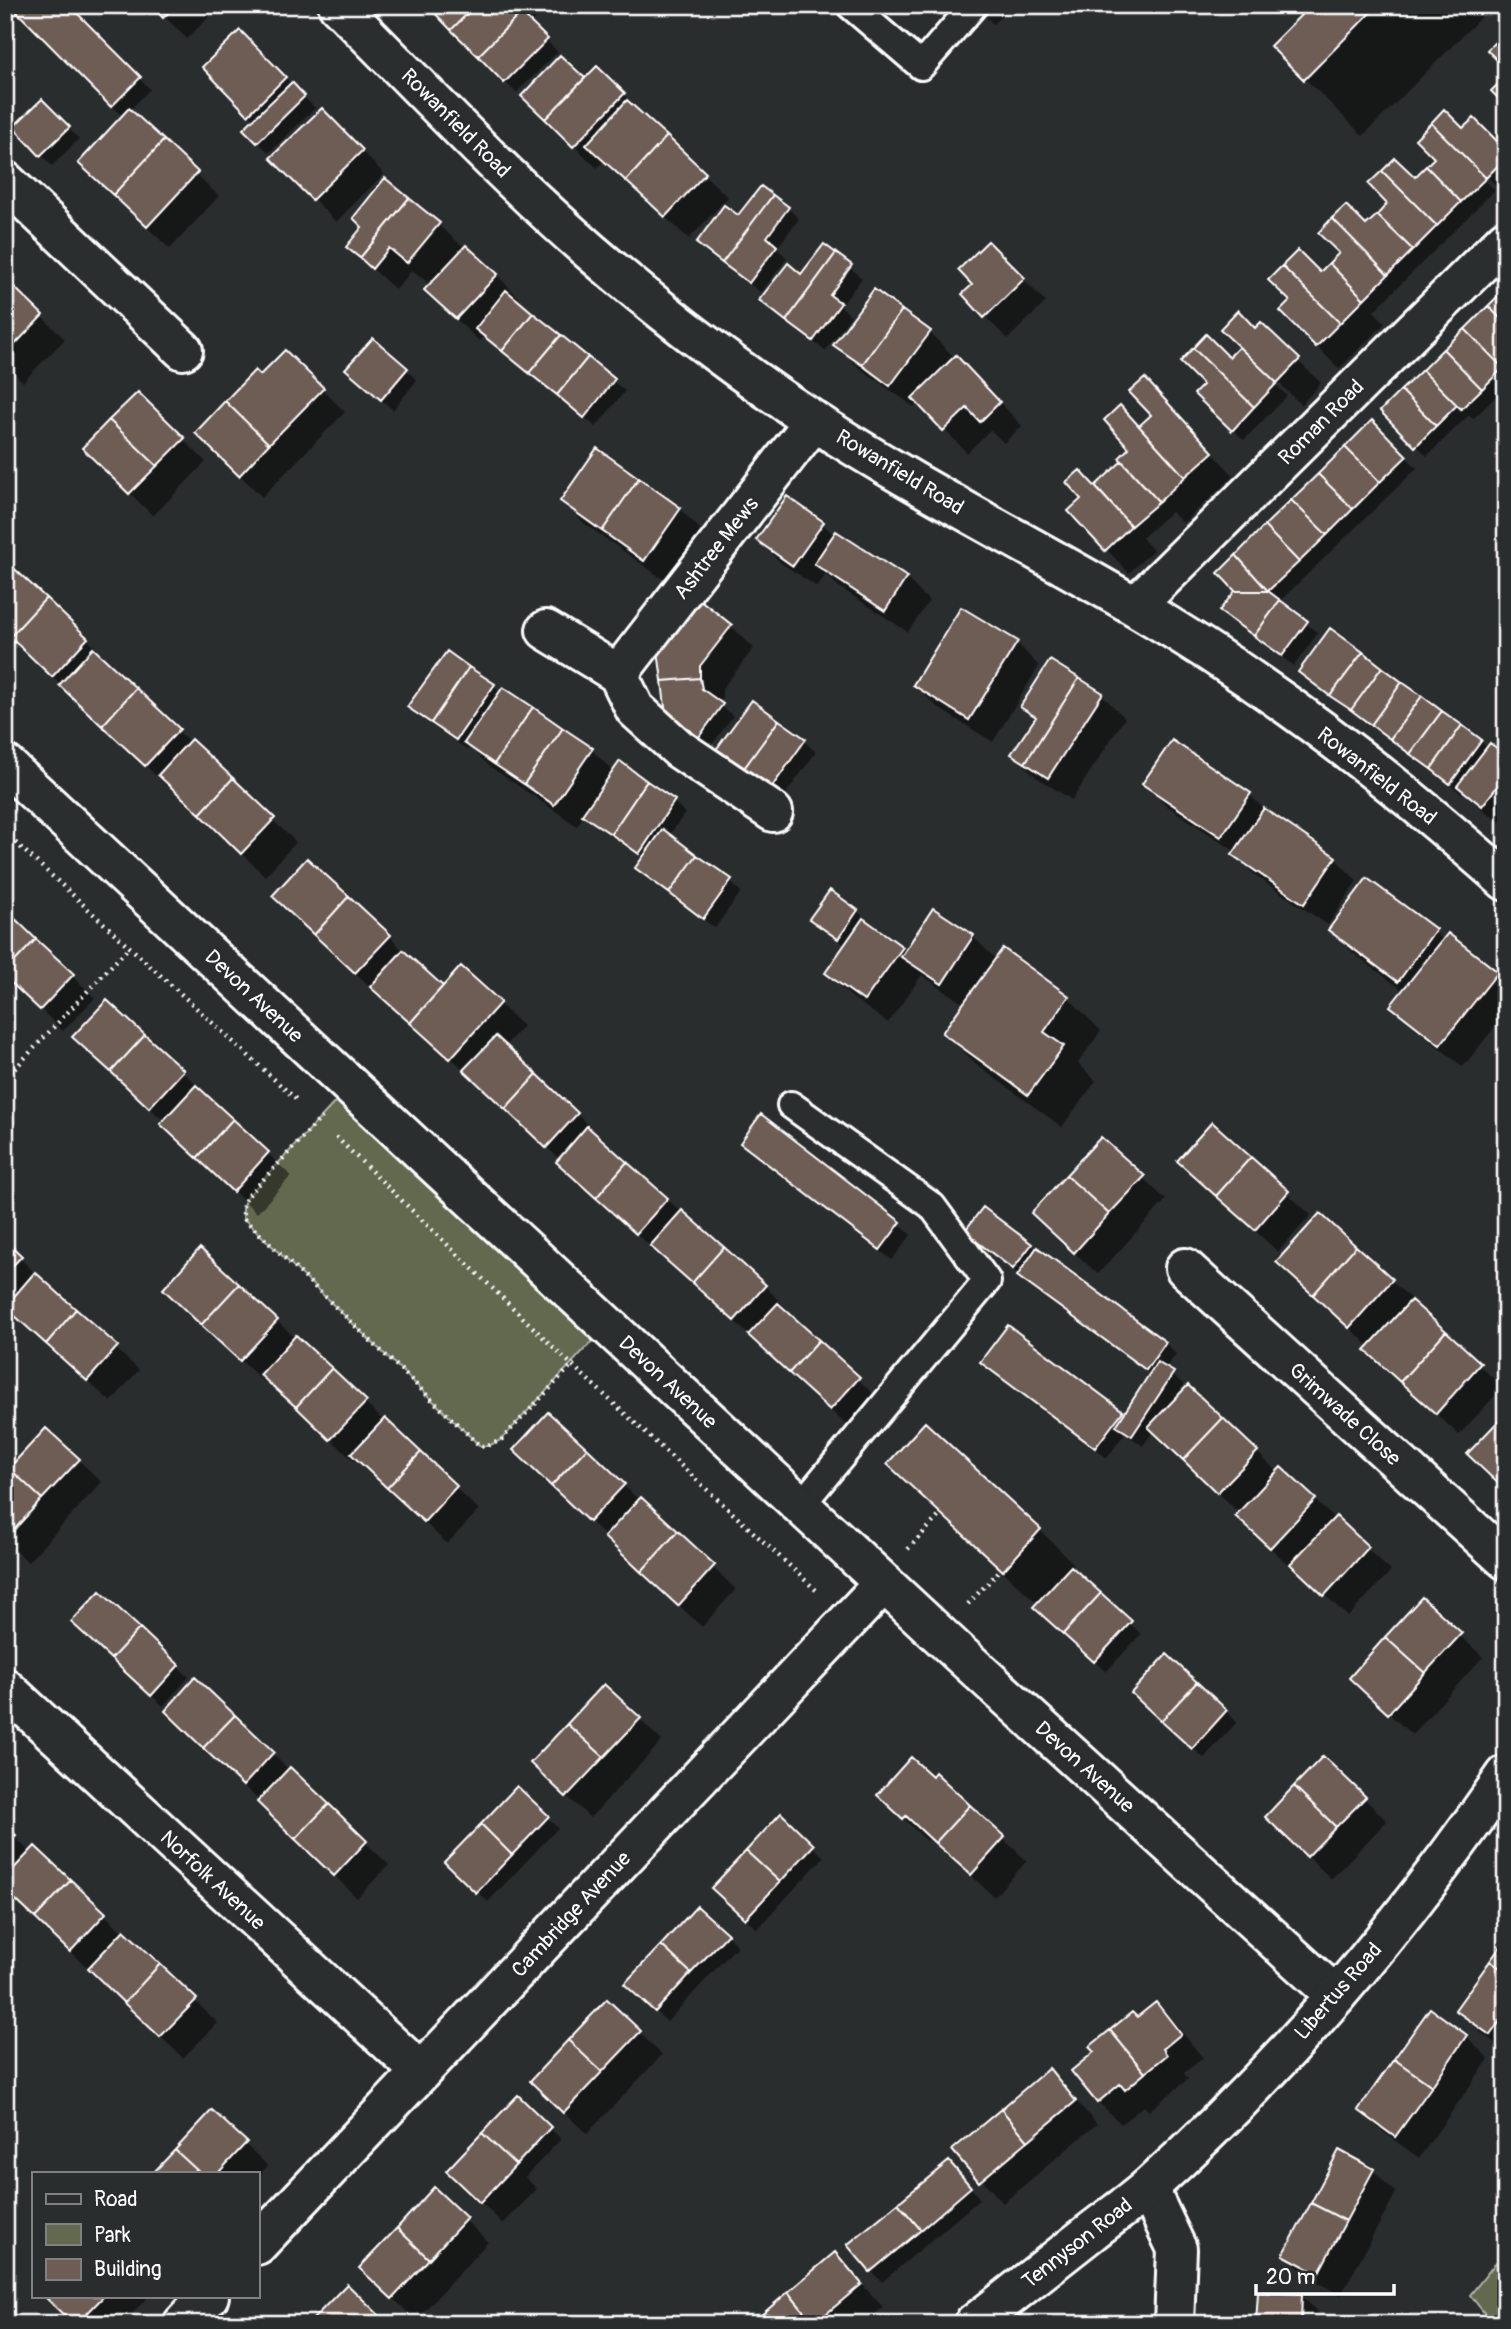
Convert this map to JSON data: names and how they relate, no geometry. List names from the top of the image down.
{
  "streets": {
    "street": [
      "Rowanfield Road",
      "Roman Road",
      "Ashtree Mews",
      "Devon Avenue",
      "Grimwade Close",
      "Norfolk Avenue",
      "Cambridge Avenue",
      "Libertus Road",
      "Tennyson Road"
    ]
  },
  "crossings": [
    ["Rowanfield Road", "Roman Road"],
    ["Rowanfield Road", "Ashtree Mews"],
    ["Devon Avenue", "Cambridge Avenue"],
    ["Devon Avenue", "Libertus Road"],
    ["Norfolk Avenue", "Cambridge Avenue"],
    ["Libertus Road", "Tennyson Road"]
  ],
  "legend": ["Road", "Park", "Building"],
  "scale_bar": "20 m"
}
